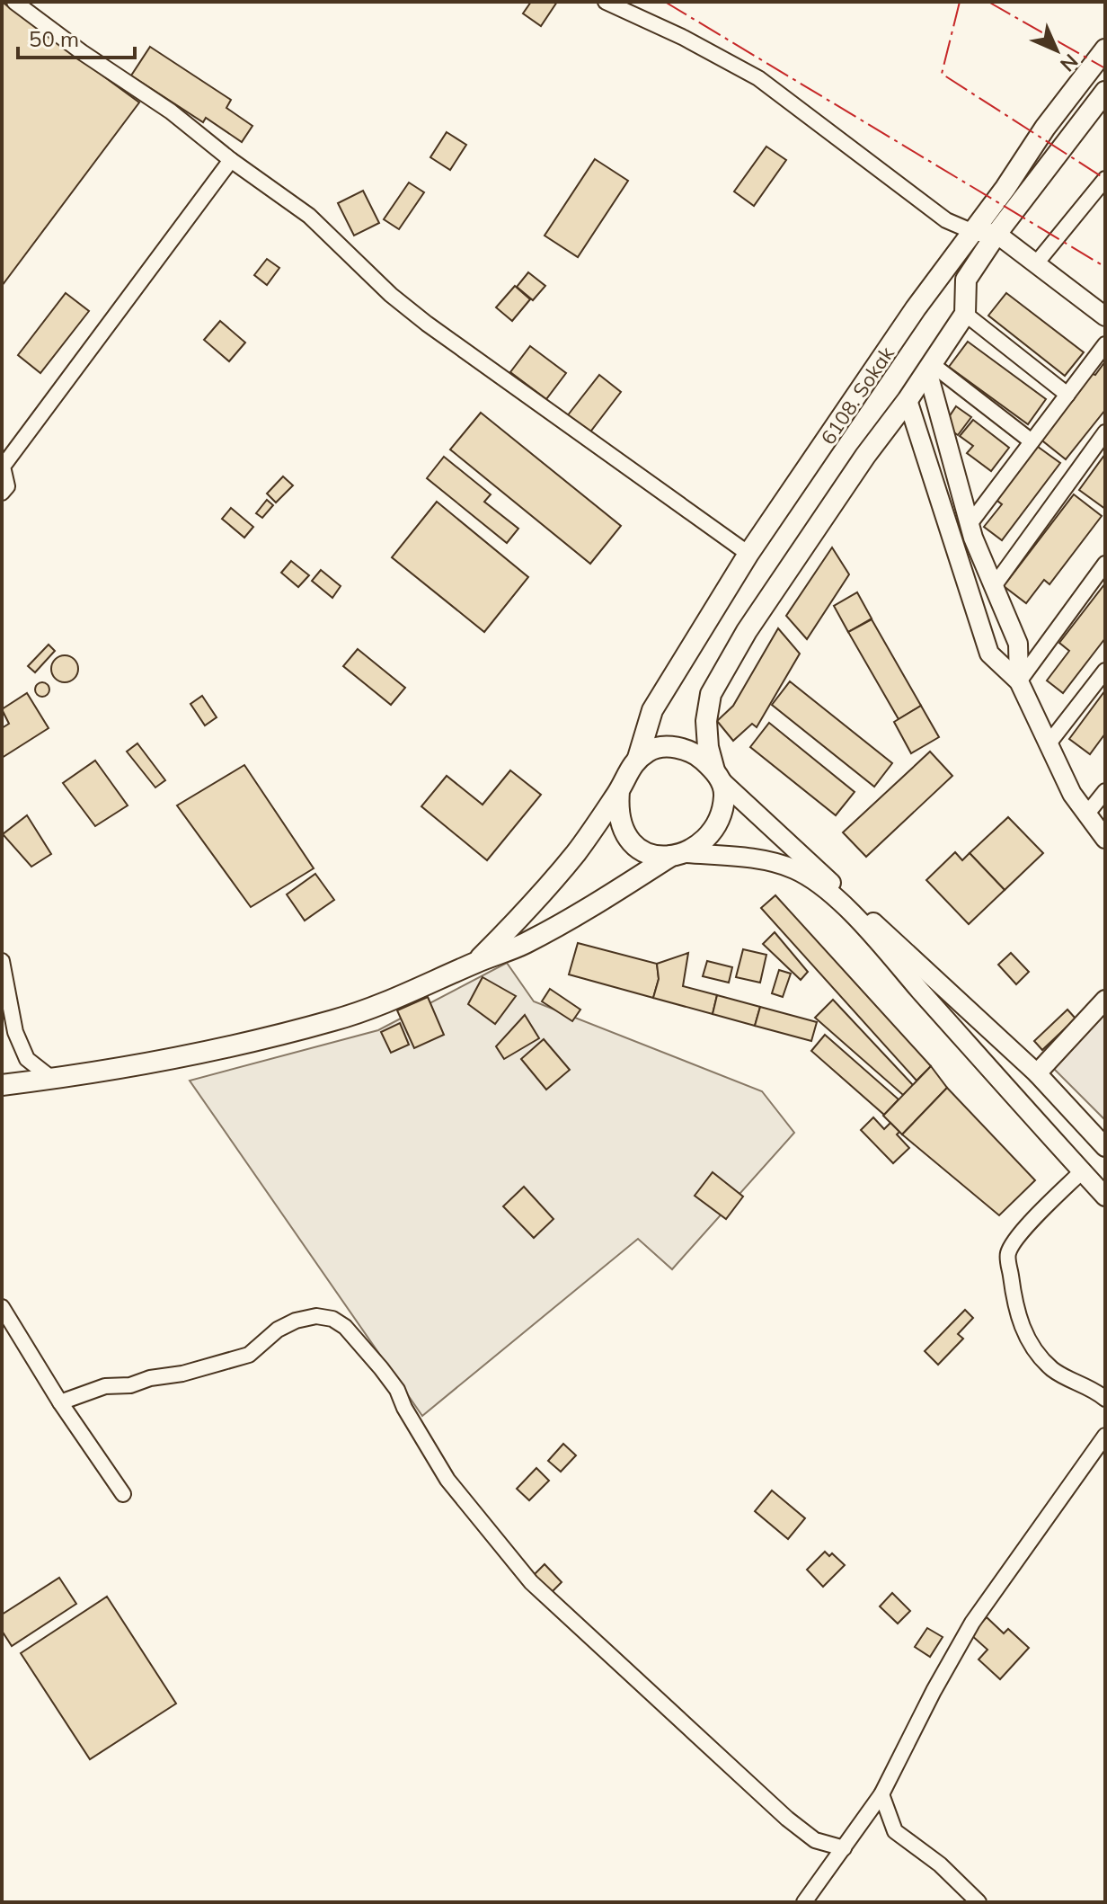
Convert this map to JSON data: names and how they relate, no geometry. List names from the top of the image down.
{
  "streets": {
    "main road": ["6108. Sokak"]
  },
  "scale_bar": "50 m",
  "north": "bottom right"
}
